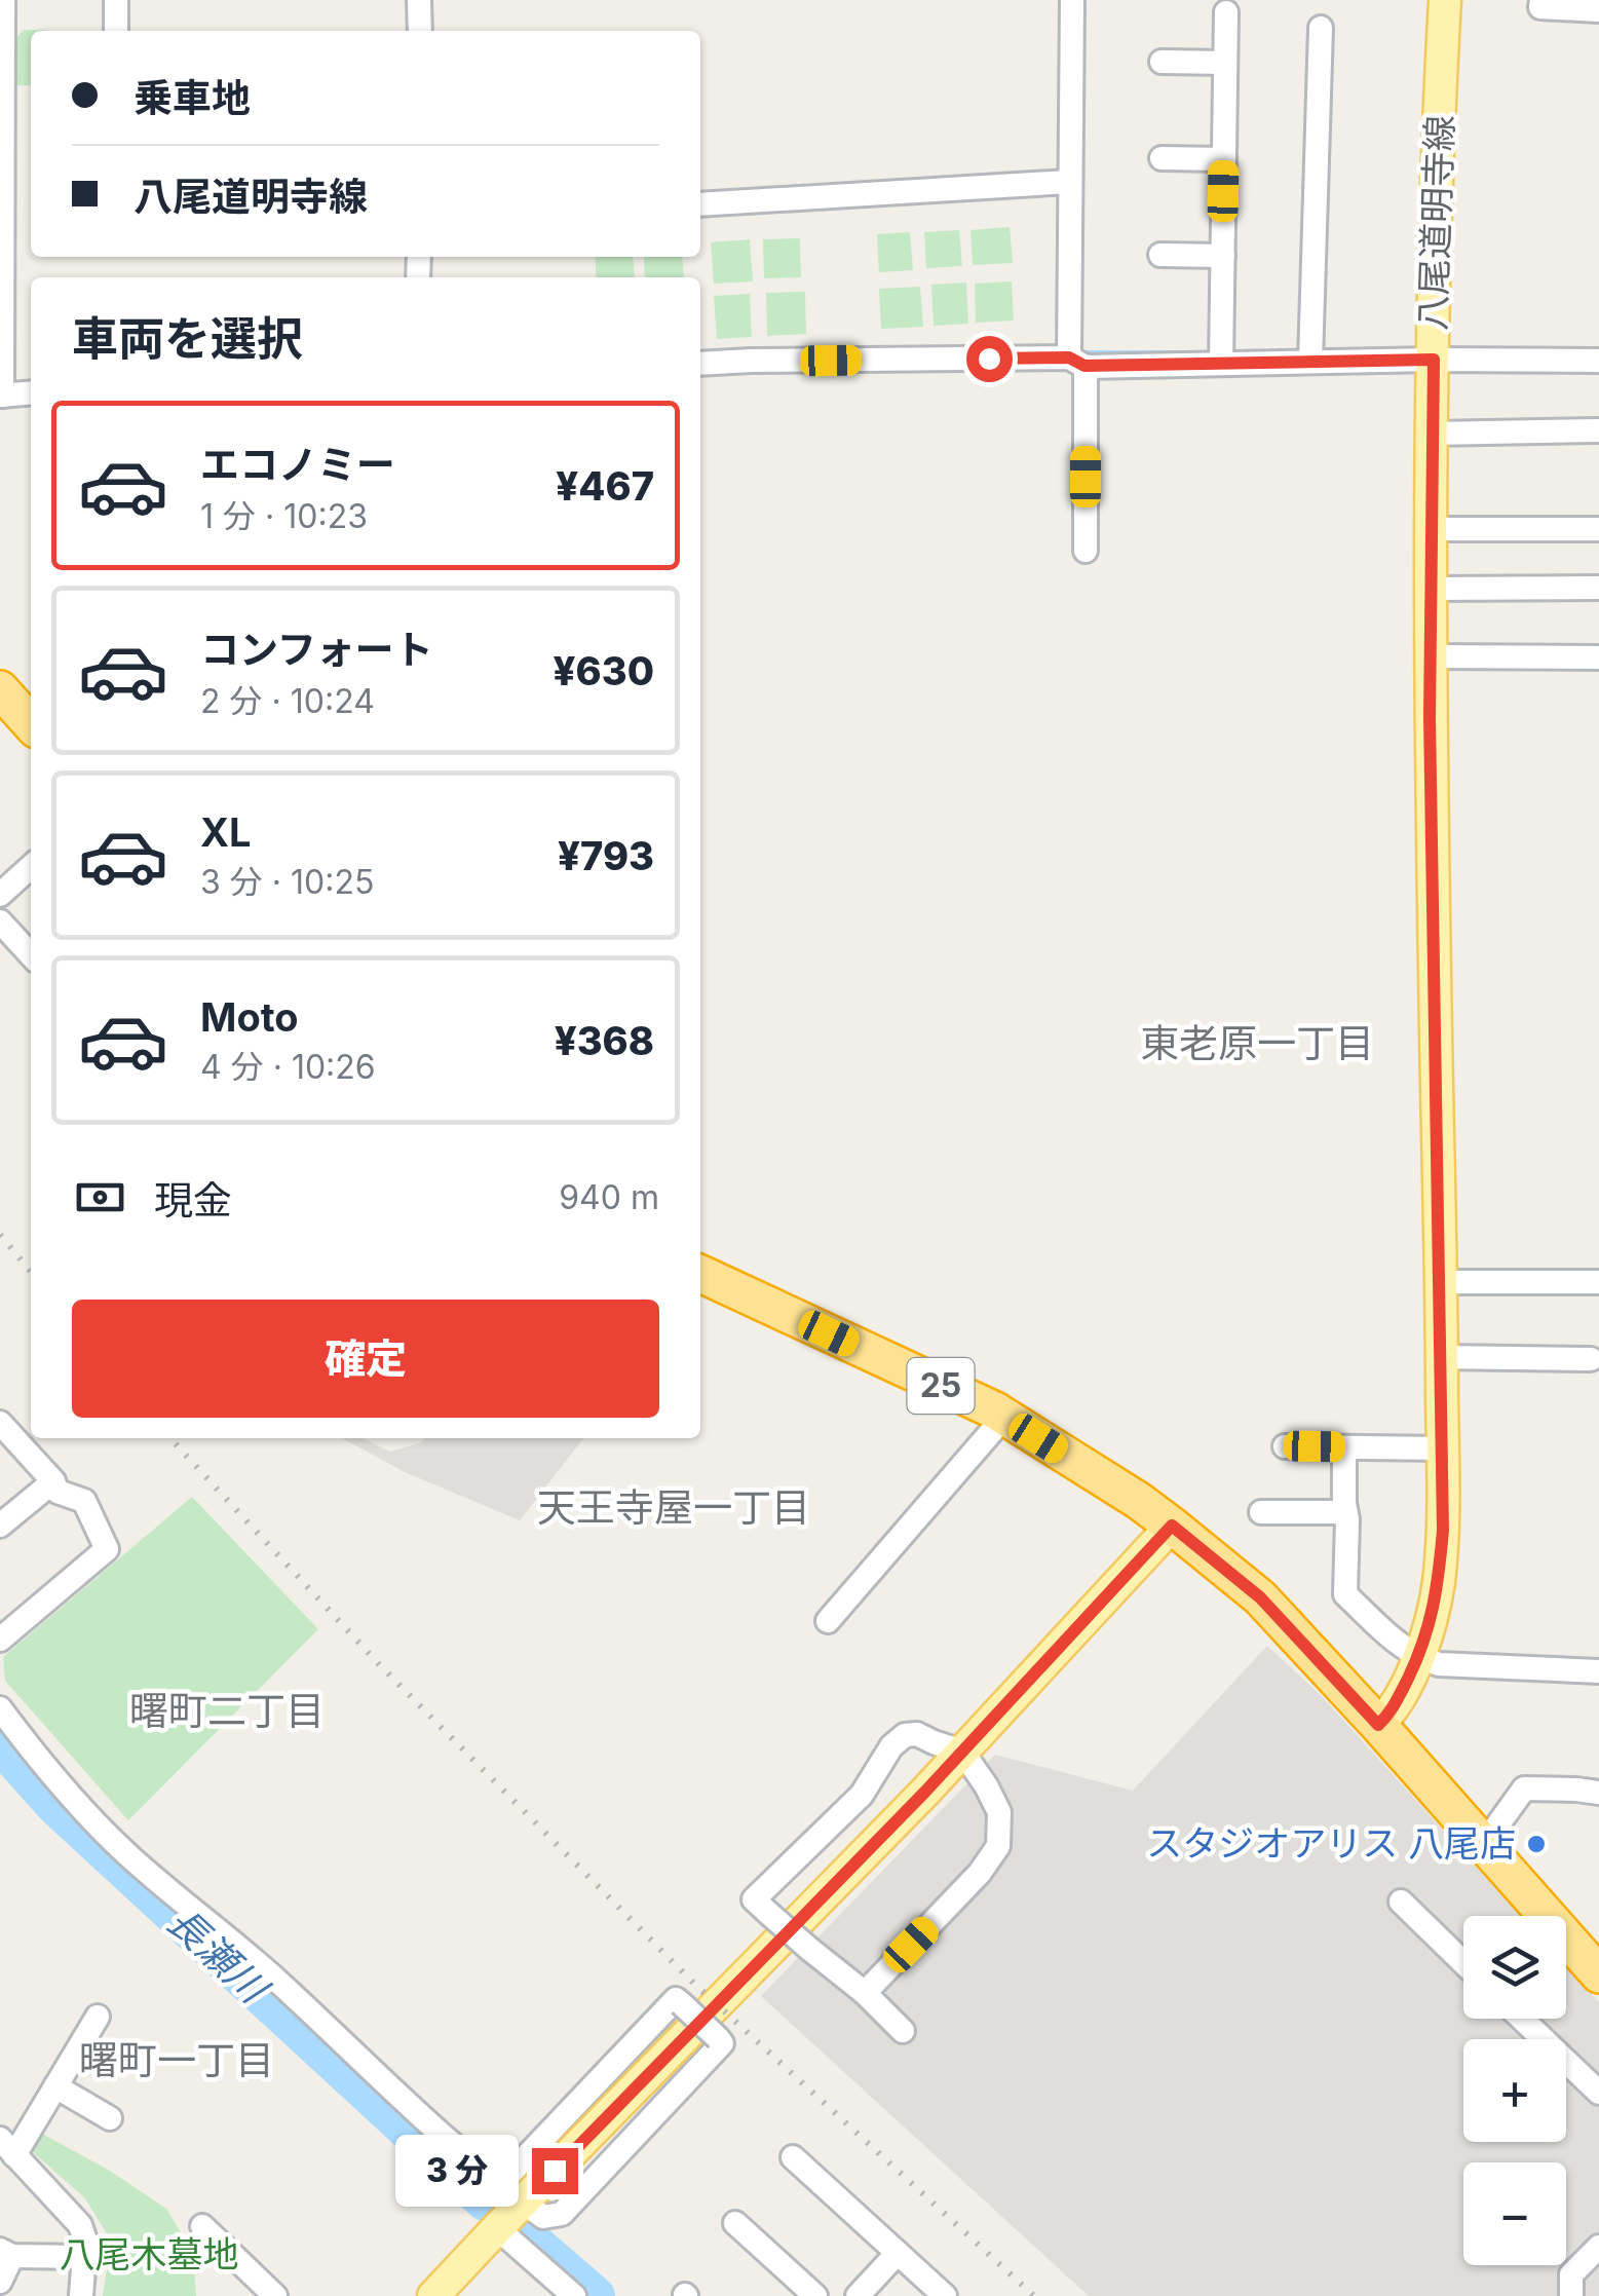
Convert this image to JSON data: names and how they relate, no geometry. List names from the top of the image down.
{
  "streets": {
    "highway": ["25"],
    "main road": ["八尾道明寺線"]
  },
  "crossings": [
    ["八尾道明寺線", "25"]
  ],
  "districts": [
    "東老原一丁目",
    "天王寺屋一丁目",
    "曙町二丁目",
    "曙町一丁目"
  ],
  "water": ["長瀬川"],
  "parks": ["八尾木墓地"],
  "places": ["スタジオアリス 八尾店"],
  "page": {
    "banner": ["乗車地", "八尾道明寺線"],
    "heading": "車両を選択",
    "list": [
      {
        "name": "エコノミー",
        "note": "1 分 · 10:23",
        "value": "¥467"
      },
      {
        "name": "コンフォート",
        "note": "2 分 · 10:24",
        "value": "¥630"
      },
      {
        "name": "XL",
        "note": "3 分 · 10:25",
        "value": "¥793"
      },
      {
        "name": "Moto",
        "note": "4 分 · 10:26",
        "value": "¥368"
      }
    ],
    "pay": ["現金", "940 m"],
    "buttons": "確定",
    "map_buttons": ["+", "−"],
    "bubble": "3 分"
  }
}
